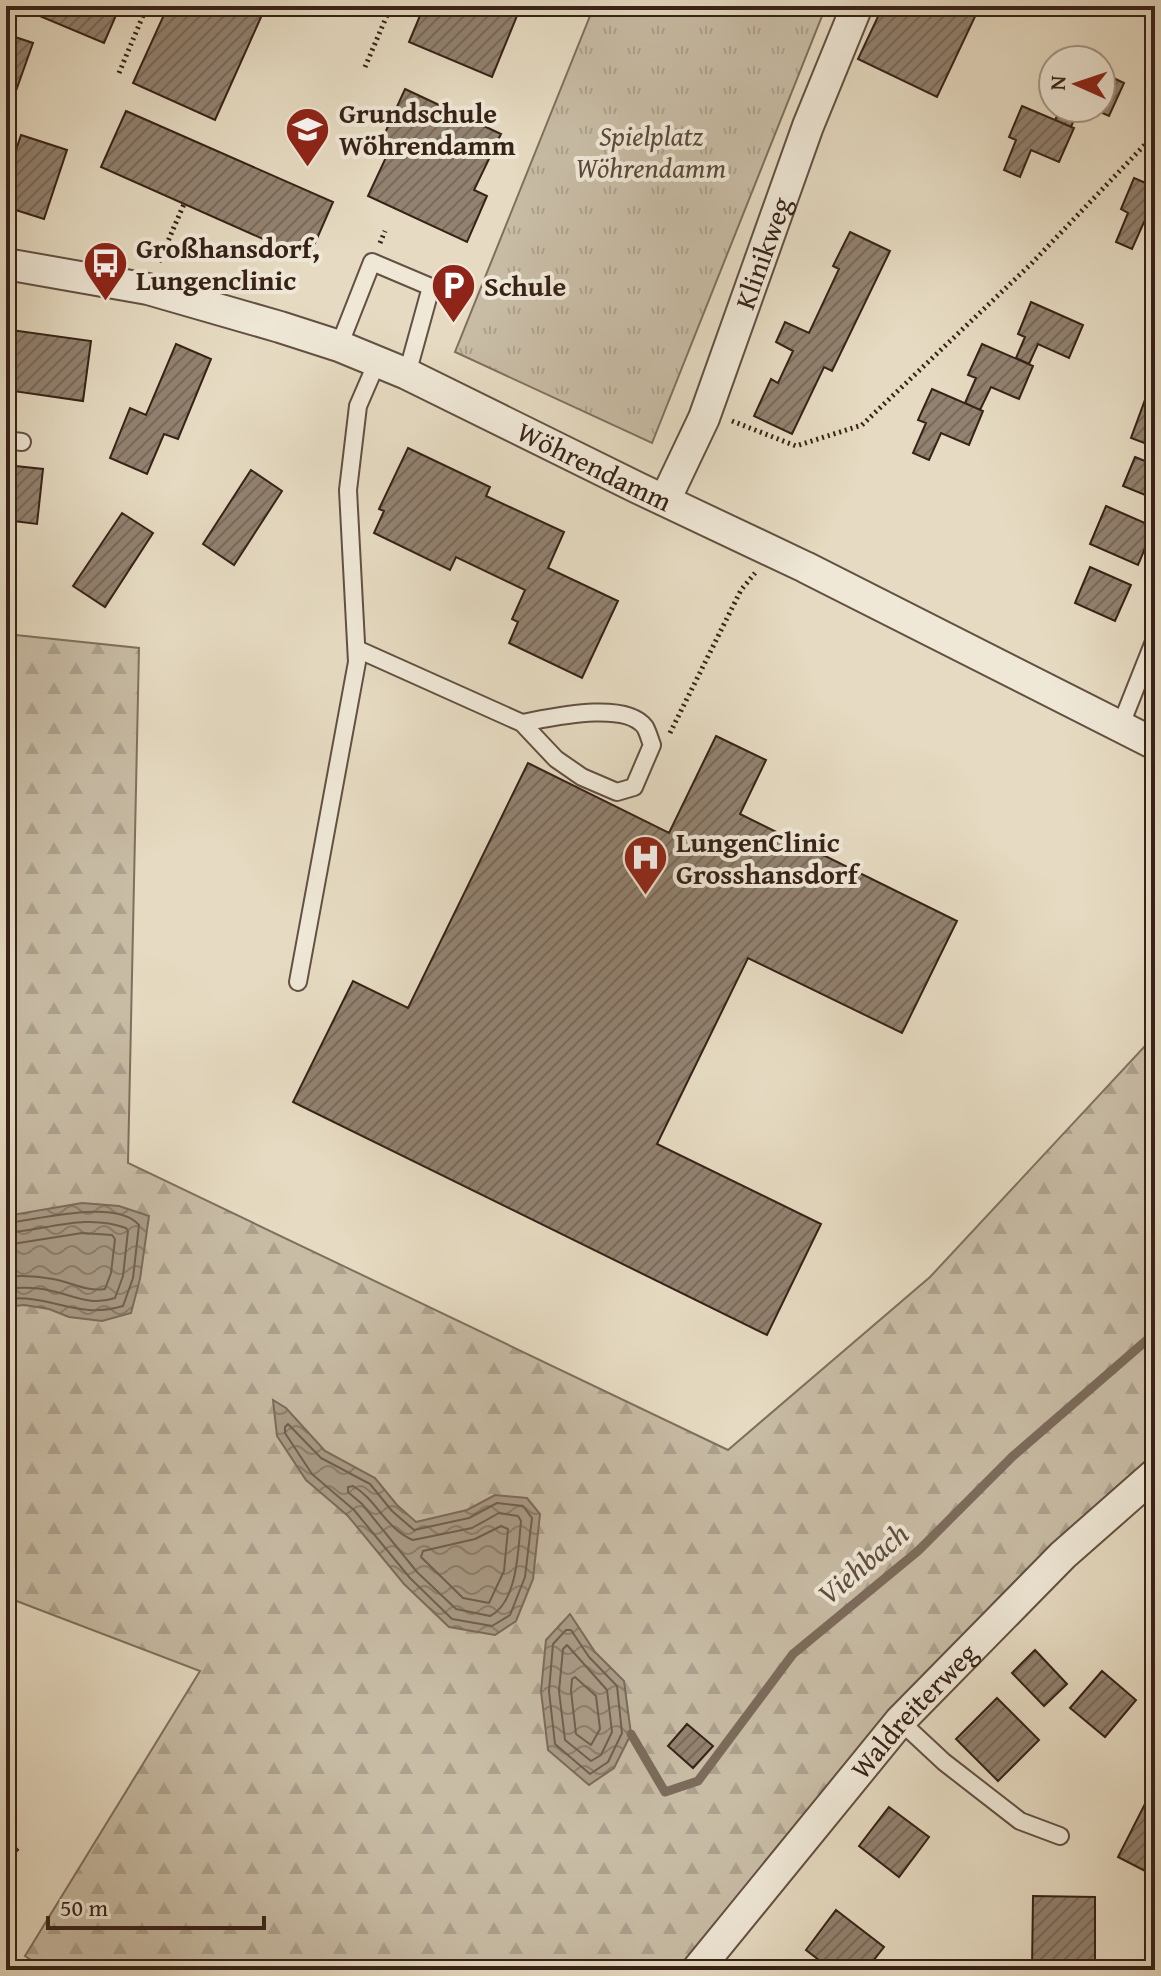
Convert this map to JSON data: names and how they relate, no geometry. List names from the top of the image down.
{
  "streets": {
    "street": ["Klinikweg", "Wöhrendamm", "Waldreiterweg"]
  },
  "crossings": [
    ["Klinikweg", "Wöhrendamm"]
  ],
  "water": ["Viehbach"],
  "parks": ["Spielplatz Wöhrendamm"],
  "places": {
    "school or university": ["Grundschule Wöhrendamm"],
    "bus stop": ["Großhansdorf, Lungenclinic"],
    "parking": ["Schule"],
    "hospital": ["LungenClinic Grosshansdorf"]
  },
  "scale_bar": "50 m",
  "north": "left"
}
